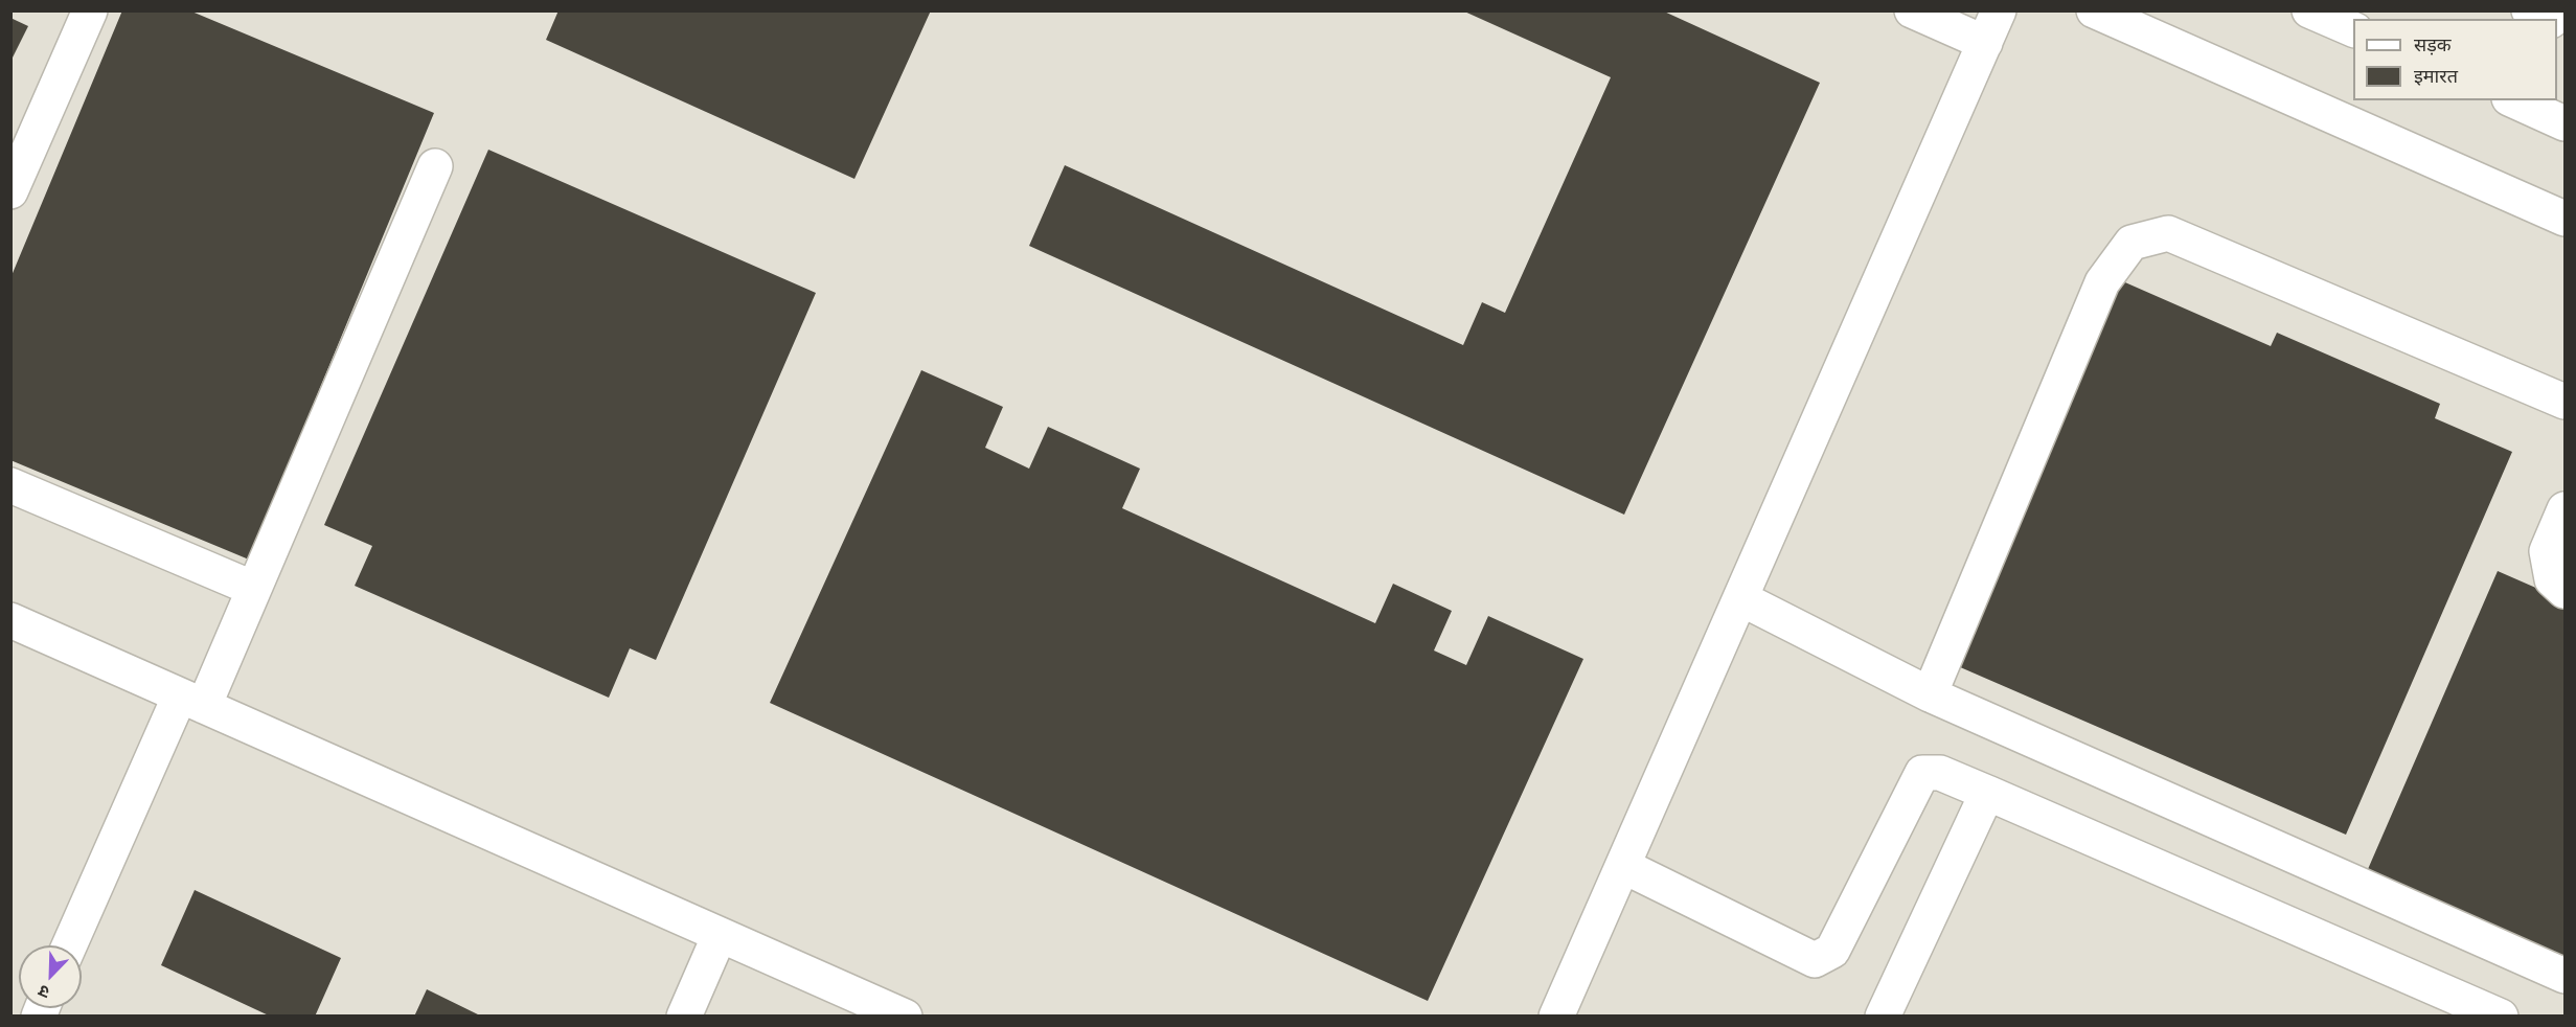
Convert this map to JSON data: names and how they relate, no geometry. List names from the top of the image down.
{
  "legend": ["सड़क", "इमारत"],
  "north": "bottom left"
}
